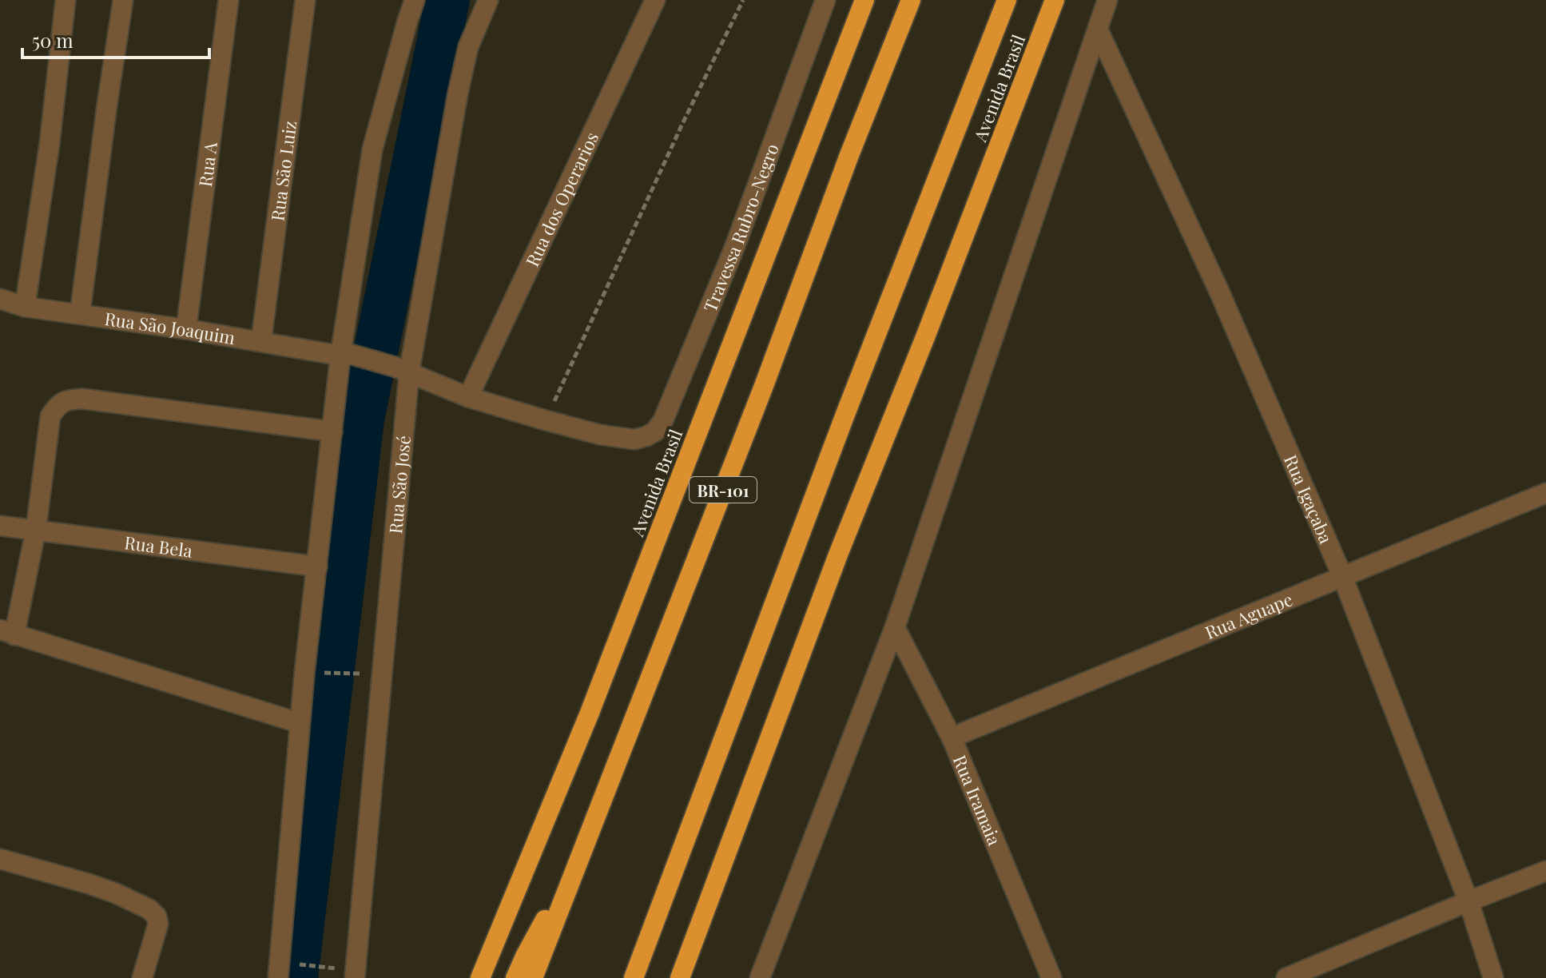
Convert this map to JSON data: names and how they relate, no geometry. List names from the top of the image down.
{
  "streets": {
    "highway": ["Avenida Brasil", "BR-101"],
    "street": [
      "Rua A",
      "Rua São Luiz",
      "Rua dos Operarios",
      "Travessa Rubro-Negro",
      "Rua São Joaquim",
      "Rua São José",
      "Rua Igaçaba",
      "Rua Bela",
      "Rua Aguape",
      "Rua Iramaia"
    ]
  },
  "crossings": [
    ["Rua A", "Rua São Joaquim"],
    ["Rua São Luiz", "Rua São Joaquim"],
    ["Rua dos Operarios", "Rua São Joaquim"],
    ["Travessa Rubro-Negro", "Rua São Joaquim"],
    ["Rua São Joaquim", "Rua São José"],
    ["Rua Igaçaba", "Rua Aguape"],
    ["Rua Aguape", "Rua Iramaia"]
  ],
  "scale_bar": "50 m"
}
